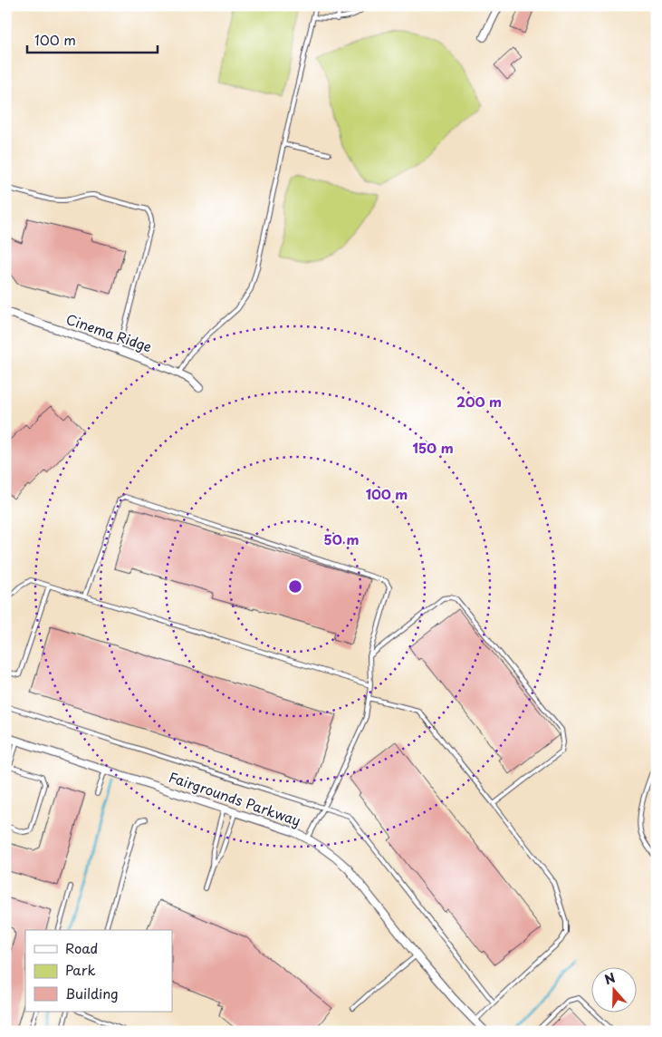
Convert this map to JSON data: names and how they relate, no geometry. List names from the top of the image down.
{
  "streets": {
    "street": ["Cinema Ridge", "Fairgrounds Parkway"]
  },
  "legend": ["Road", "Park", "Building"],
  "scale_bar": "100 m",
  "north": "top",
  "rings": [
    "200 m",
    "150 m",
    "100 m",
    "50 m"
  ]
}
